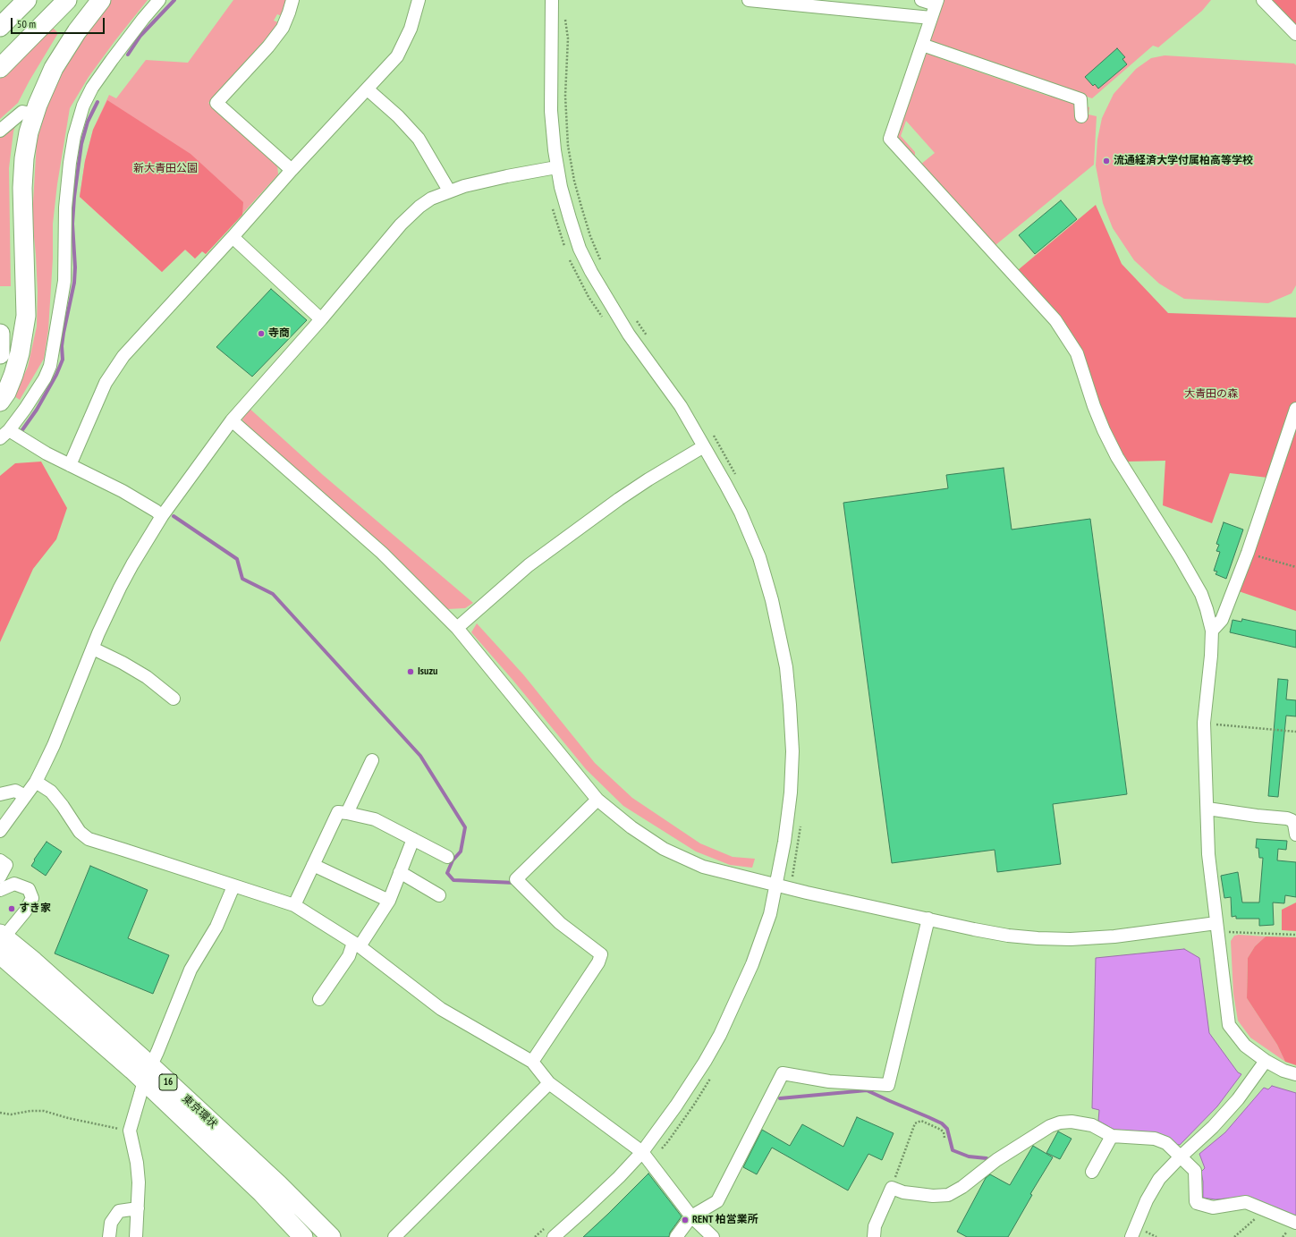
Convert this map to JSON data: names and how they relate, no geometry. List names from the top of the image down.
{
  "streets": {
    "highway": ["16", "東京環状"]
  },
  "parks": ["新大青田公園", "大青田の森"],
  "places": [
    "流通経済大学付属柏高等学校",
    "寺商",
    "Isuzu",
    "すき家",
    "RENT 柏営業所"
  ],
  "scale_bar": "50 m"
}
